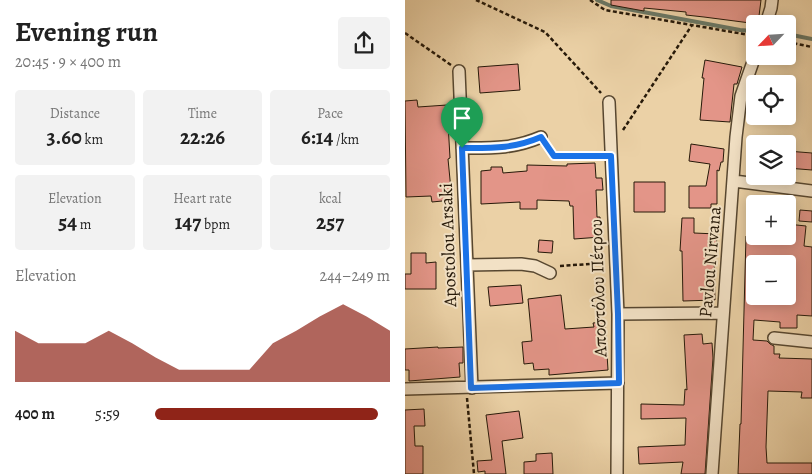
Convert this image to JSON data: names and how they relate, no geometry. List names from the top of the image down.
{
  "streets": {
    "street": ["Apostolou Arsaki", "Pavlou Nirvana", "Αποστόλου Πέτρου"]
  },
  "north": "bottom left",
  "page": {
    "heading": ["Evening run", "20:45 · 9 × 400 m"],
    "map_buttons": ["+", "−"],
    "stats": [
      ["Distance", "3.60 km"],
      ["Time", "22:26"],
      ["Pace", "6:14 /km"],
      ["Elevation", "54 m"],
      ["Heart rate", "147 bpm"],
      ["kcal", "257"]
    ],
    "chart": ["Elevation", "244–249 m"],
    "list": [
      {
        "name": "400 m",
        "note": "5:59"
      }
    ]
  }
}
